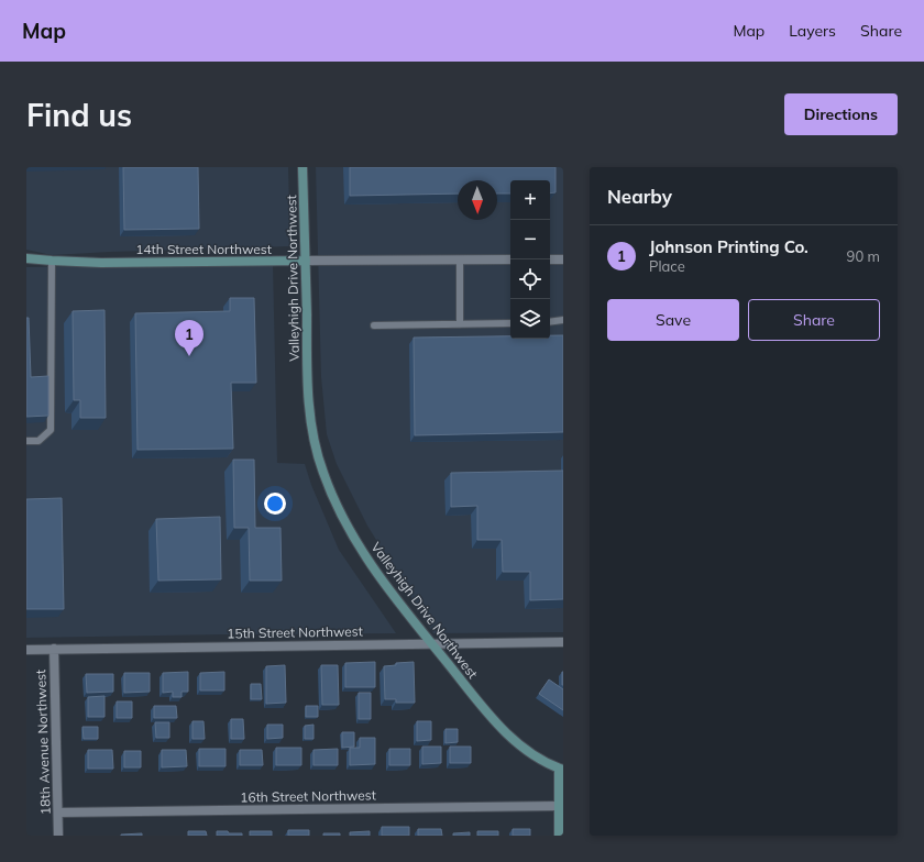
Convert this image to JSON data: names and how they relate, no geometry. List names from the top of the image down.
{
  "streets": {
    "main road": ["14th Street Northwest", "Valleyhigh Drive Northwest"],
    "street": ["15th Street Northwest", "18th Avenue Northwest", "16th Street Northwest"]
  },
  "crossings": [
    ["14th Street Northwest", "Valleyhigh Drive Northwest"],
    ["Valleyhigh Drive Northwest", "15th Street Northwest"],
    ["15th Street Northwest", "18th Avenue Northwest"],
    ["18th Avenue Northwest", "16th Street Northwest"]
  ],
  "north": "bottom",
  "page": {
    "header": "Map",
    "nav": ["Map", "Layers", "Share"],
    "buttons": [
      "Directions",
      ["Save", "Share"]
    ],
    "title": "Find us",
    "heading": "Nearby",
    "map_buttons": ["+", "−"],
    "list": [
      {
        "mark": "1",
        "name": "Johnson Printing Co.",
        "note": "Place",
        "value": "90 m"
      }
    ],
    "pins": "1"
  }
}
